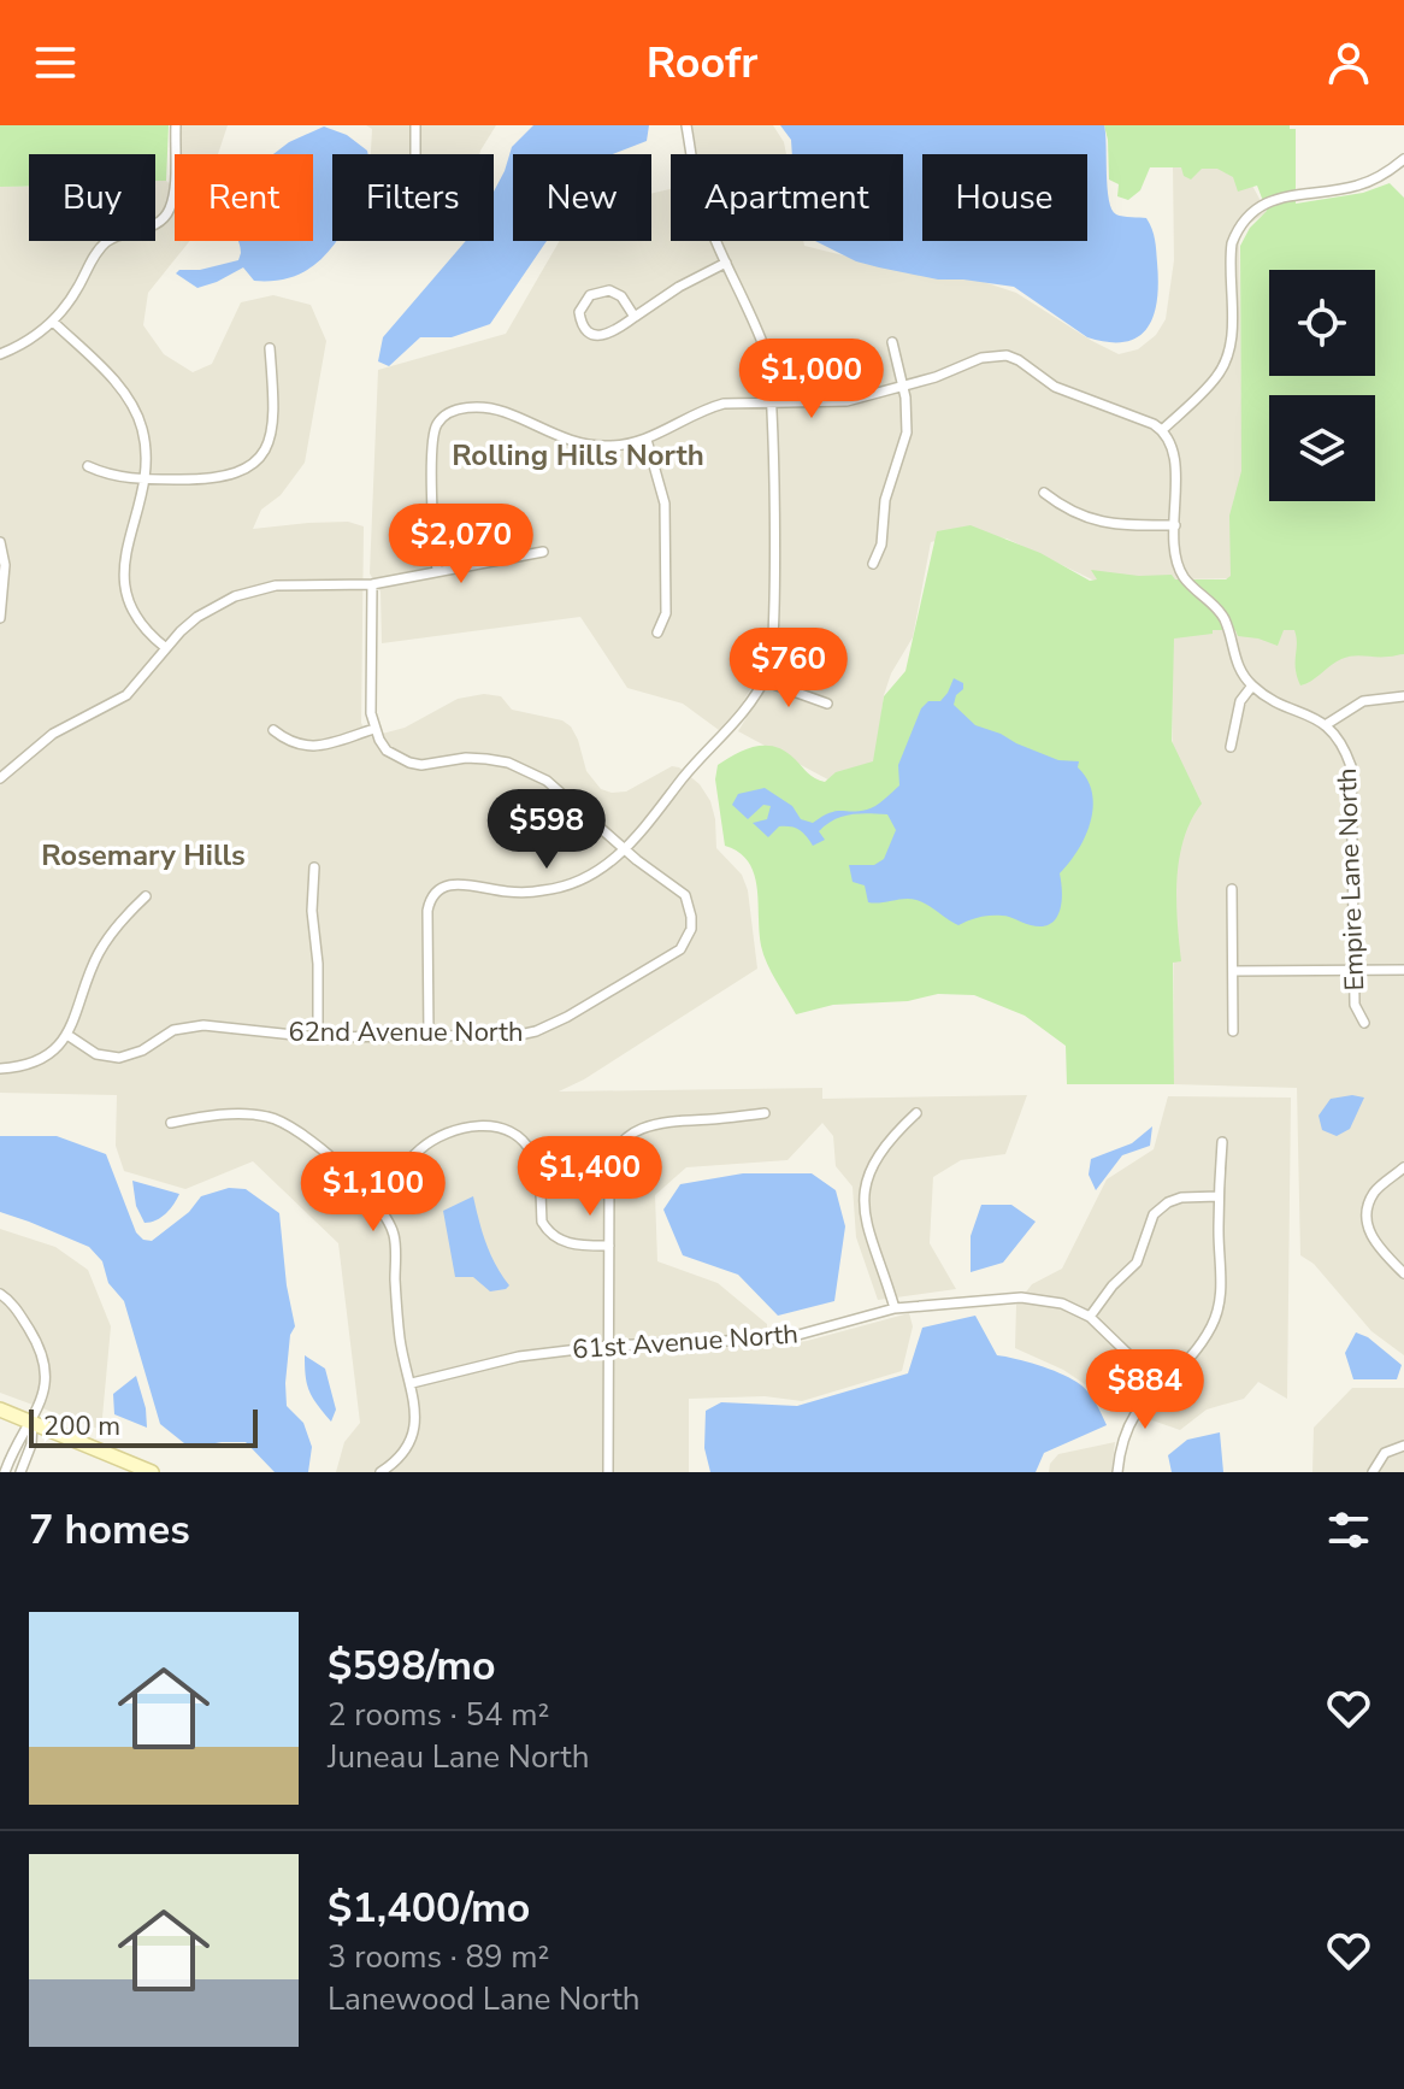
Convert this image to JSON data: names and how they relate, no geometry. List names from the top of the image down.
{
  "streets": {
    "street": ["Empire Lane North", "62nd Avenue North", "61st Avenue North"]
  },
  "districts": ["Rolling Hills North", "Rosemary Hills"],
  "scale_bar": "200 m",
  "page": {
    "header": "Roofr",
    "chip": [
      "Buy",
      "Rent",
      "Filters",
      "New",
      "Apartment",
      "House"
    ],
    "price": [
      "$1,000",
      "$2,070",
      "$760",
      "$598",
      "$1,400",
      "$1,100",
      "$884"
    ],
    "scale": "200 m",
    "heading": "7 homes",
    "list": [
      {
        "name": "$598/mo",
        "note": "2 rooms · 54 m² · Juneau Lane North"
      },
      {
        "name": "$1,400/mo",
        "note": "3 rooms · 89 m² · Lanewood Lane North"
      }
    ]
  }
}
